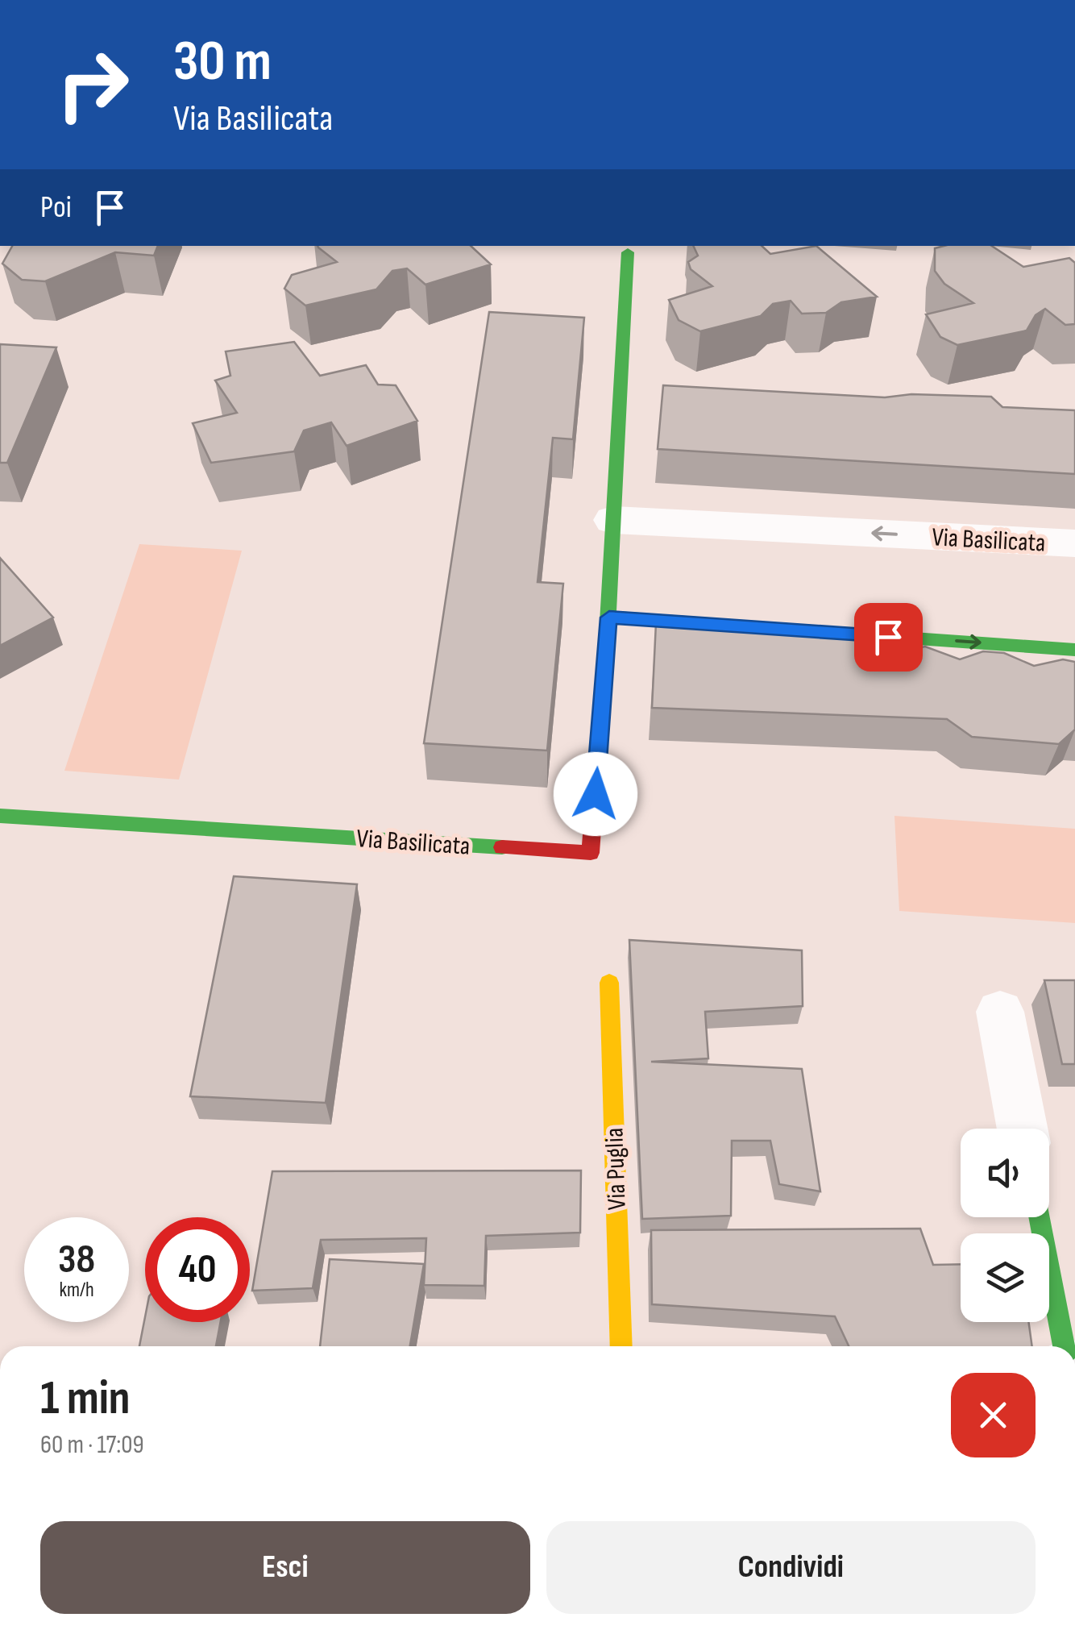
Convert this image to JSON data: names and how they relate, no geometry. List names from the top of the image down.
{
  "streets": {
    "street": ["Via Basilicata", "Via Puglia"]
  },
  "page": {
    "turn": ["30 m", "Via Basilicata"],
    "then": "Poi",
    "speed": "38 km/h",
    "limit": "40",
    "heading": ["1 min", "60 m · 17:09"],
    "buttons": ["Esci", "Condividi"]
  }
}
